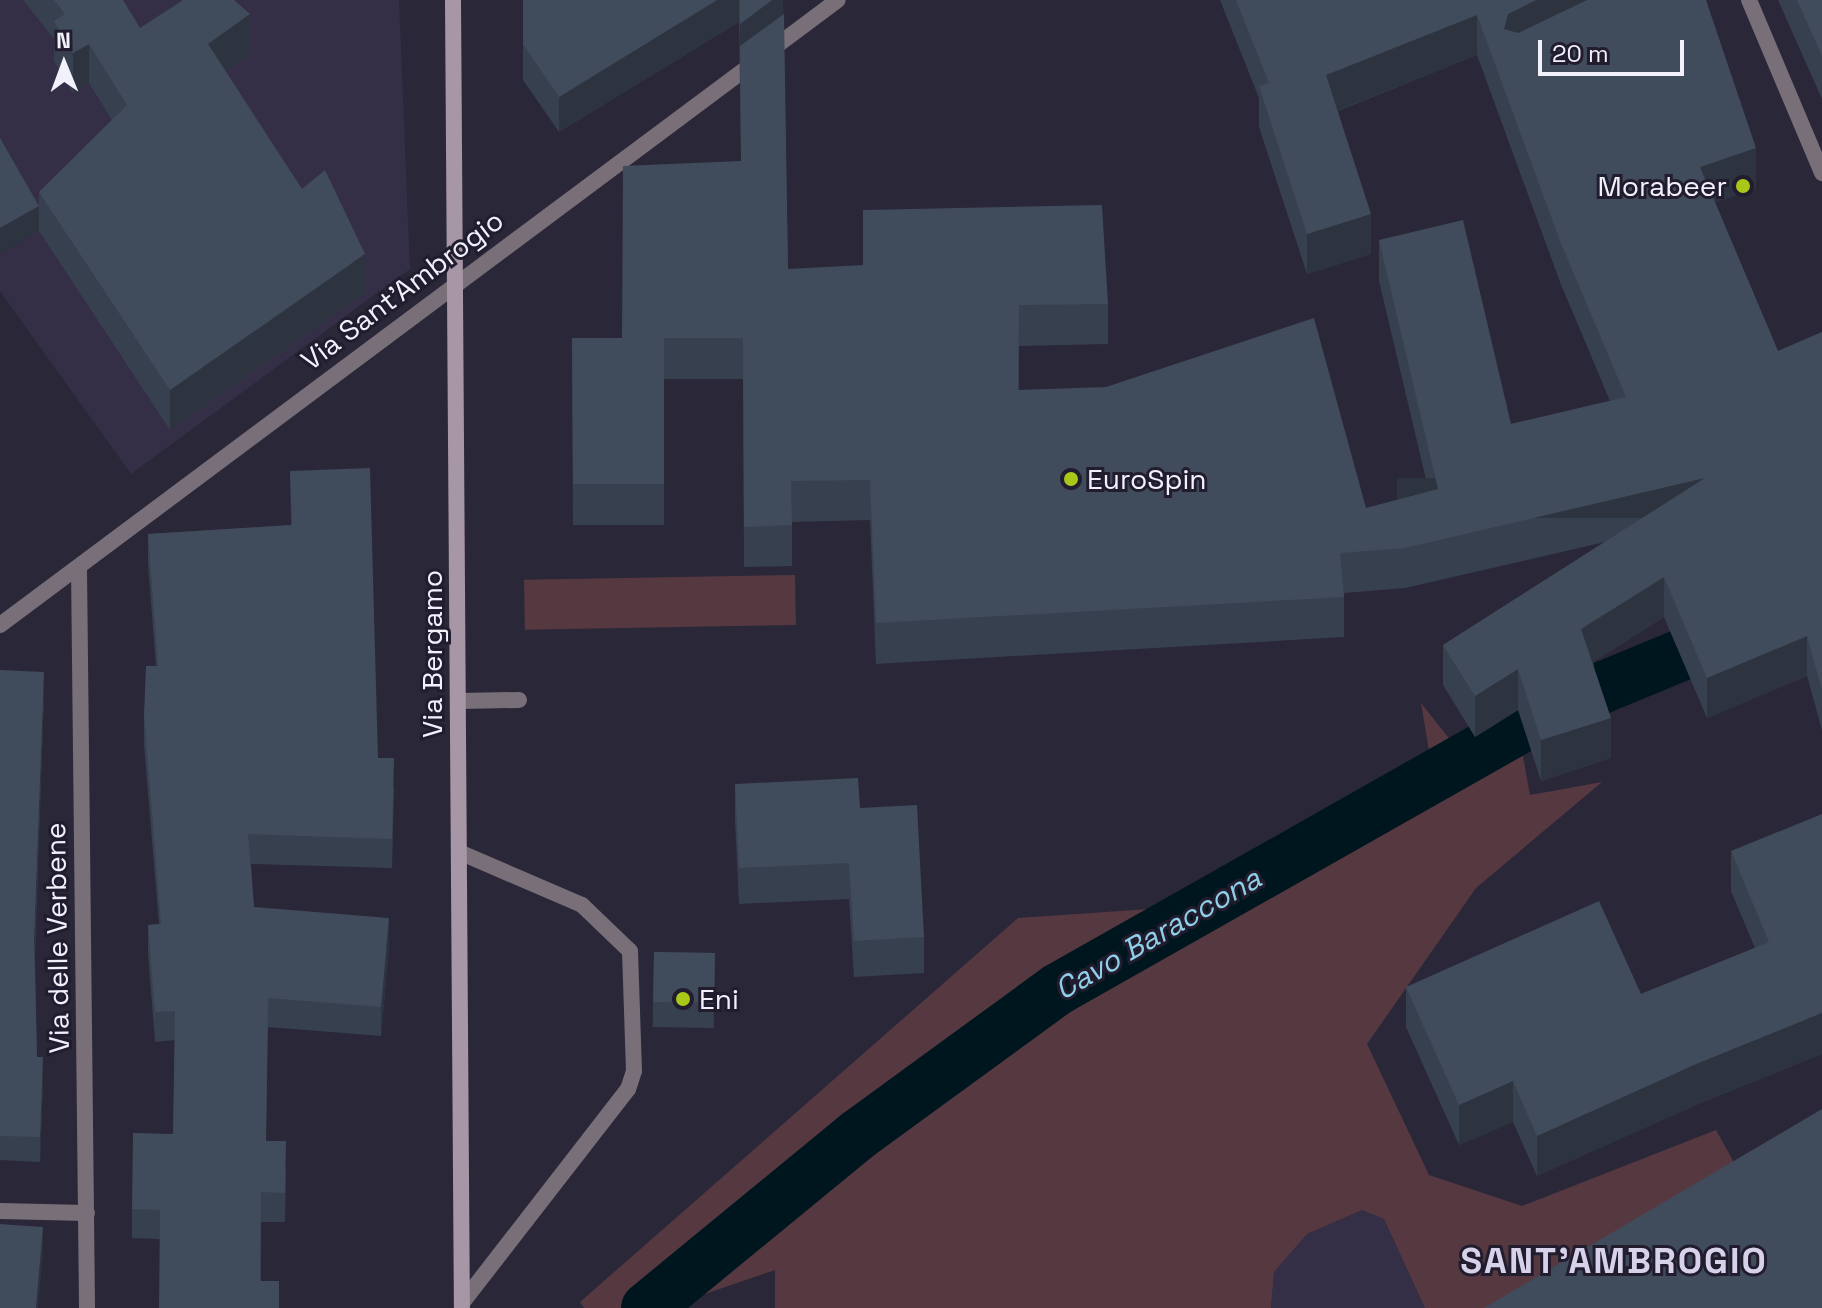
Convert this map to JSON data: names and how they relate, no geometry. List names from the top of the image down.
{
  "streets": {
    "main road": ["Via Bergamo"],
    "street": ["Via Sant'Ambrogio", "Via delle Verbene"]
  },
  "crossings": [
    ["Via Sant'Ambrogio", "Via Bergamo"],
    ["Via Sant'Ambrogio", "Via delle Verbene"]
  ],
  "districts": ["SANT'AMBROGIO"],
  "water": ["Cavo Baraccona"],
  "places": ["Morabeer", "EuroSpin", "Eni"],
  "scale_bar": "20 m",
  "north": "top"
}
